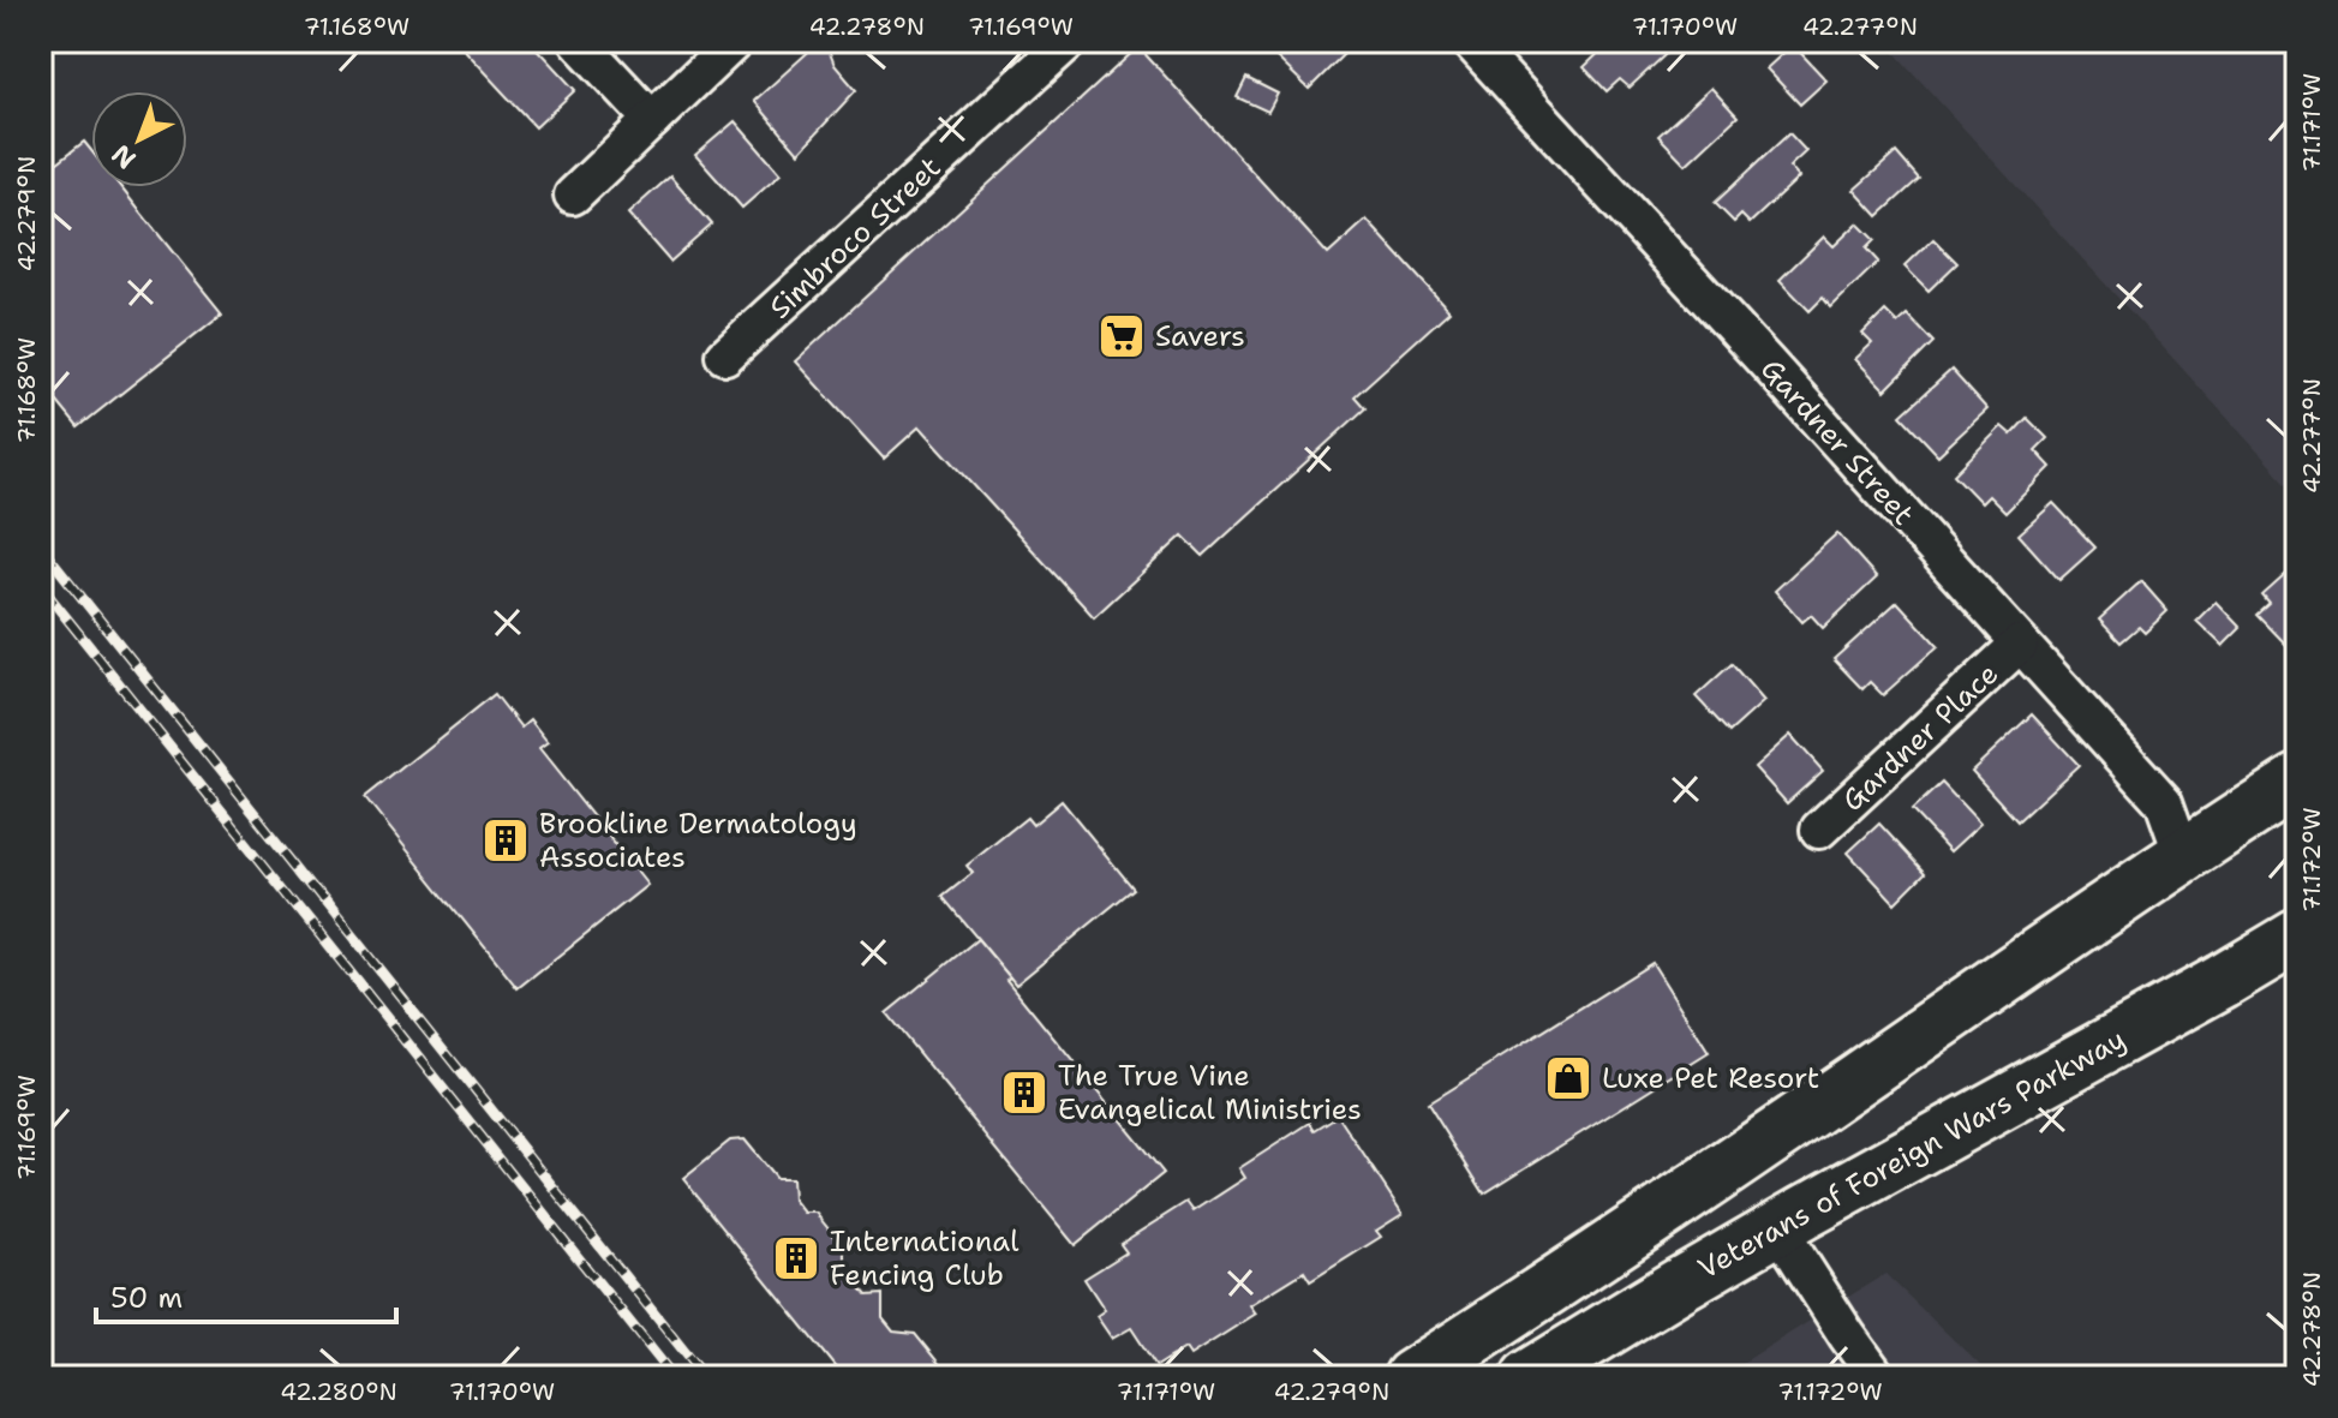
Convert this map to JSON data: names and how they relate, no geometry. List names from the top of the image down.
{
  "streets": {
    "highway": ["Veterans of Foreign Wars Parkway"],
    "street": ["Simbroco Street", "Gardner Street", "Gardner Place"]
  },
  "crossings": [
    ["Gardner Street", "Gardner Place"]
  ],
  "places": {
    "supermarket": ["Savers"],
    "building": ["Brookline Dermatology Associates", "The True Vine Evangelical Ministries", "International Fencing Club"],
    "shop": ["Luxe Pet Resort"]
  },
  "scale_bar": "50 m",
  "north": "bottom left",
  "coordinates": [
    "71.168°W",
    "42.278°N",
    "71.169°W",
    "71.170°W",
    "42.277°N",
    "71.171°W",
    "42.279°N",
    "71.172°W",
    "42.280°N"
  ]
}
